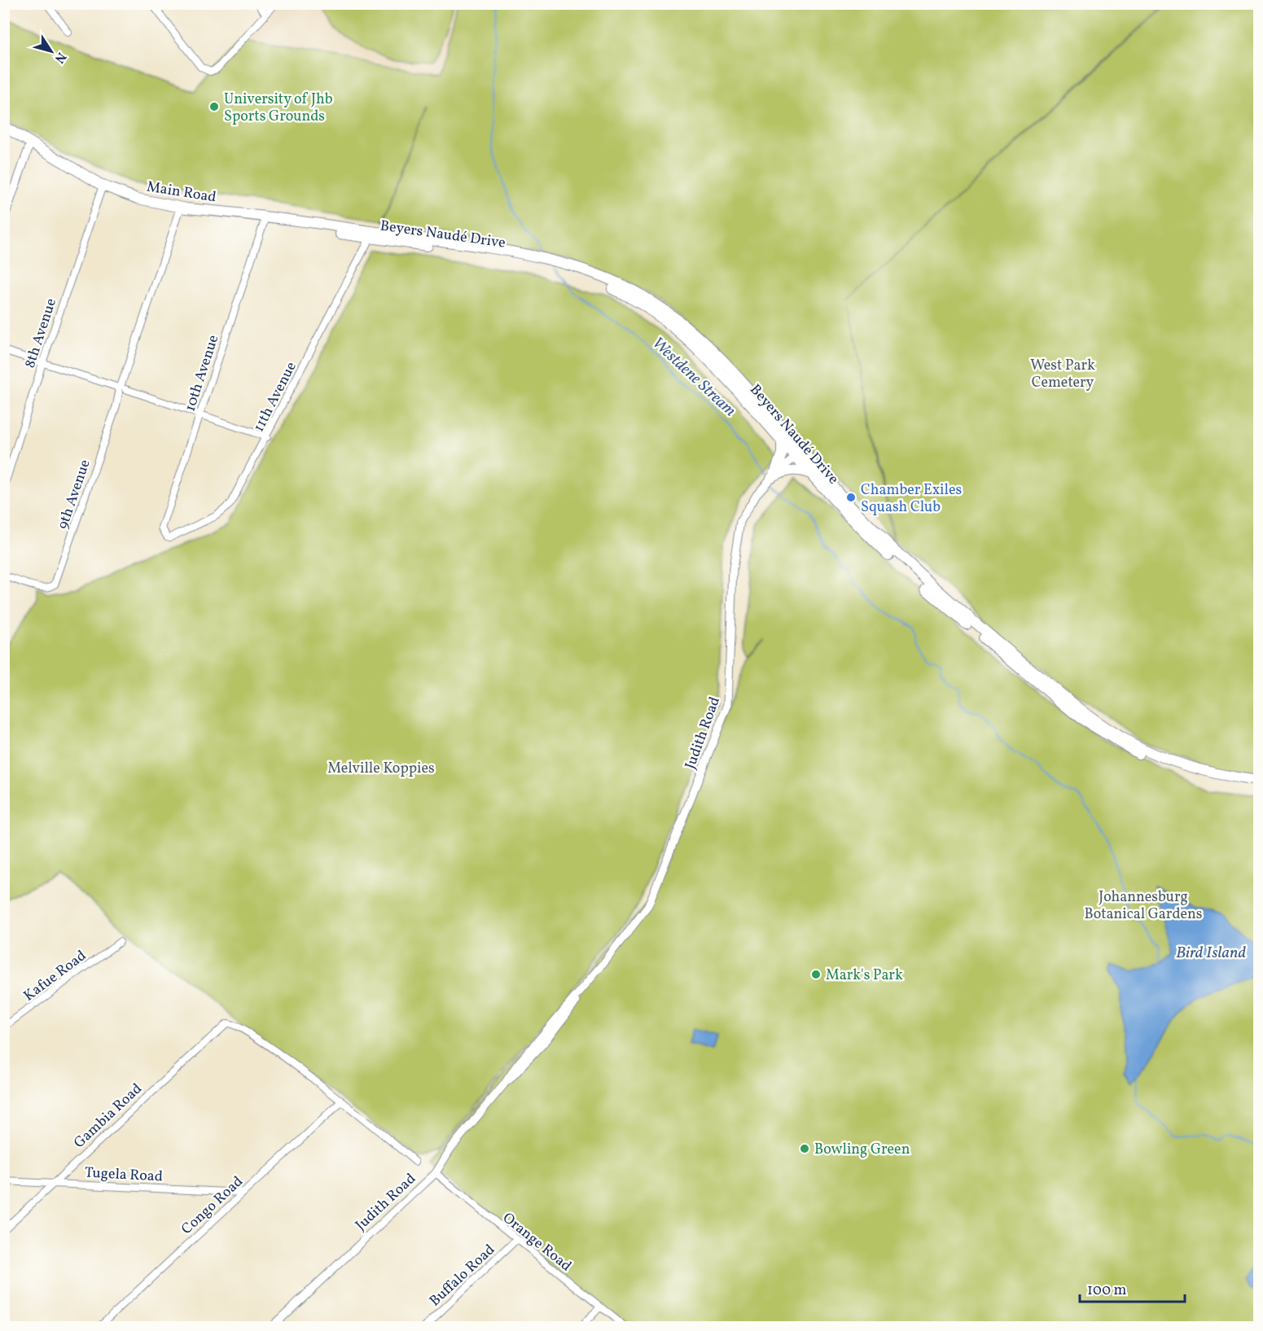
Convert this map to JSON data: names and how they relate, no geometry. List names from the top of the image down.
{
  "streets": {
    "main road": ["Main Road", "Beyers Naudé Drive"],
    "street": [
      "8th Avenue",
      "10th Avenue",
      "11th Avenue",
      "9th Avenue",
      "Judith Road",
      "Kafue Road",
      "Gambia Road",
      "Tugela Road",
      "Congo Road",
      "Orange Road",
      "Buffalo Road"
    ]
  },
  "crossings": [
    ["Main Road", "Beyers Naudé Drive"],
    ["Main Road", "8th Avenue"],
    ["Main Road", "10th Avenue"],
    ["Main Road", "11th Avenue"],
    ["Main Road", "9th Avenue"],
    ["Beyers Naudé Drive", "11th Avenue"],
    ["Beyers Naudé Drive", "Judith Road"],
    ["10th Avenue", "11th Avenue"],
    ["Judith Road", "Orange Road"],
    ["Gambia Road", "Tugela Road"],
    ["Gambia Road", "Congo Road"],
    ["Tugela Road", "Congo Road"],
    ["Orange Road", "Buffalo Road"]
  ],
  "water": ["Westdene Stream", "Bird Island"],
  "parks": ["West Park Cemetery", "Melville Koppies", "Johannesburg Botanical Gardens"],
  "places": [
    "University of Jhb Sports Grounds",
    "Chamber Exiles Squash Club",
    "Mark's Park",
    "Bowling Green"
  ],
  "scale_bar": "100 m",
  "north": "bottom right"
}
